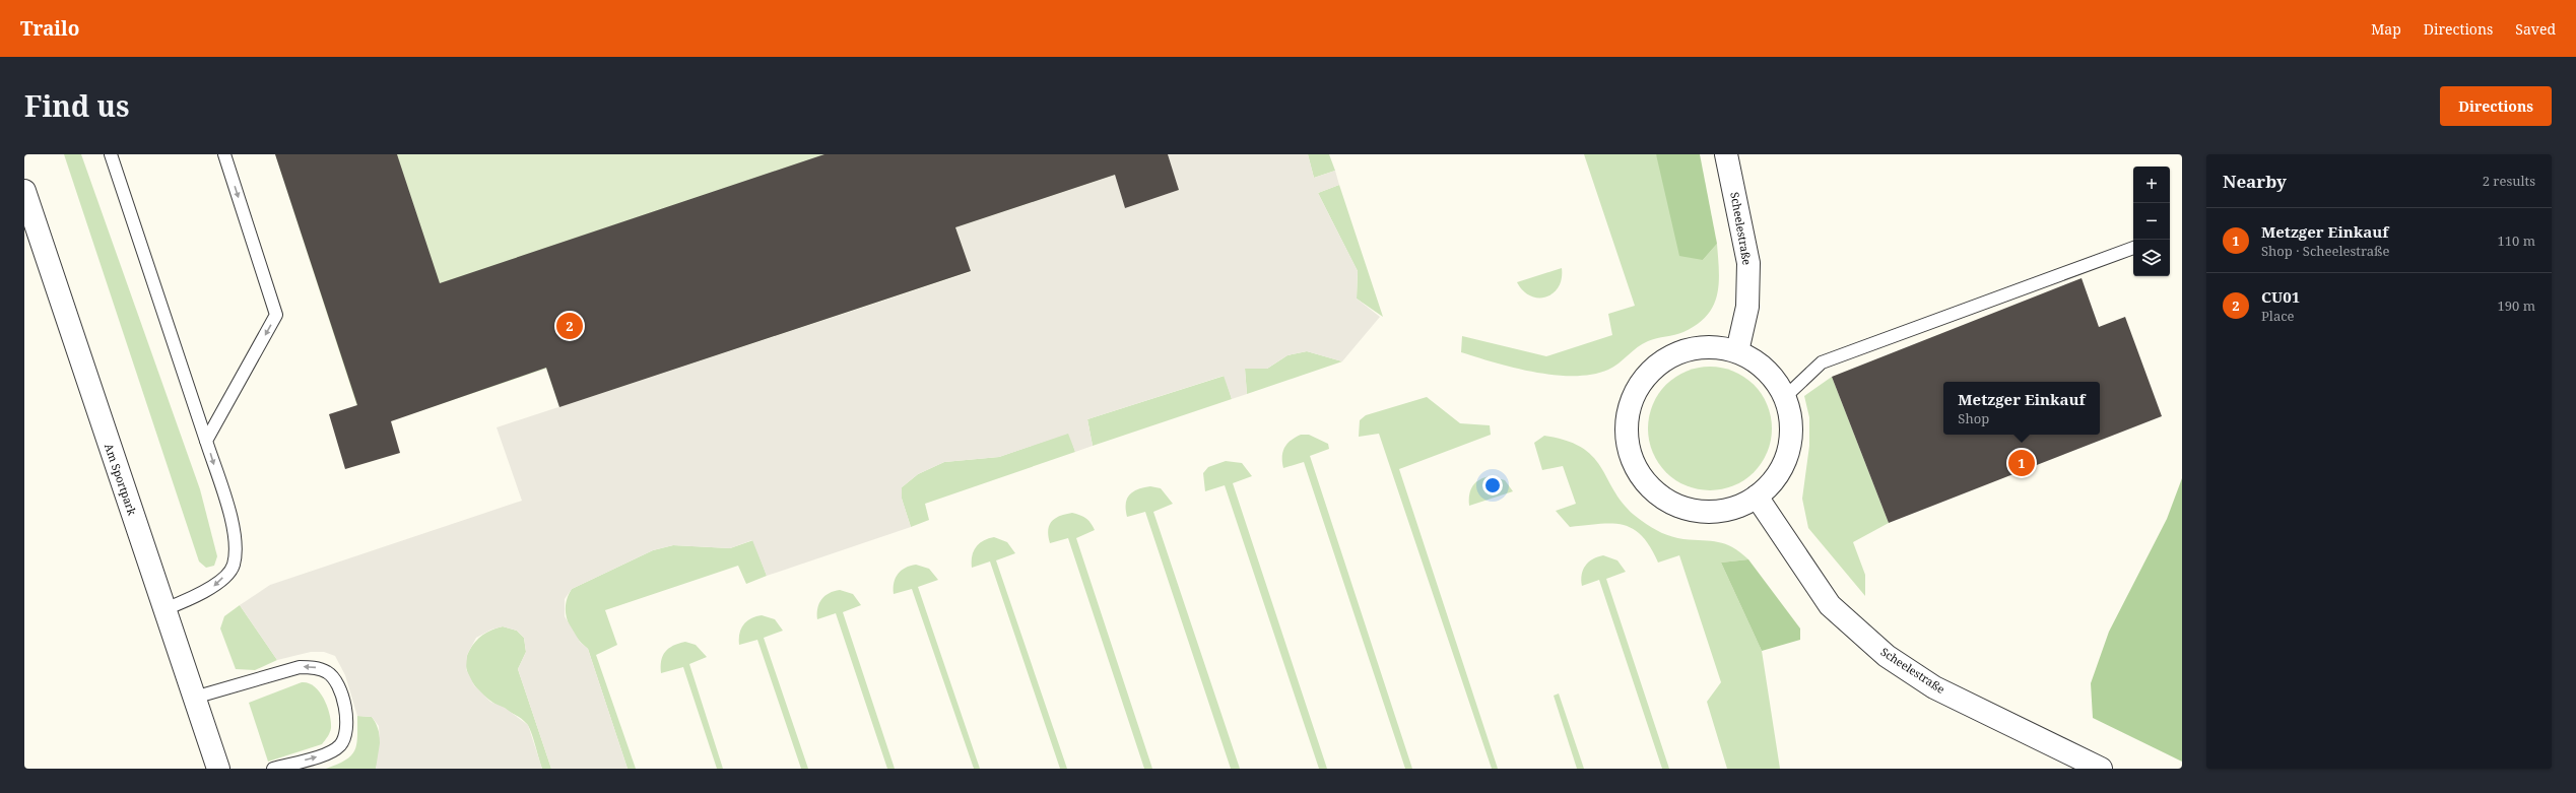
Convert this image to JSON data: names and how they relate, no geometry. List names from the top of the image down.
{
  "streets": {
    "street": ["Scheelestraße", "Am Sportpark"]
  },
  "page": {
    "header": "Trailo",
    "nav": ["Map", "Directions", "Saved"],
    "title": "Find us",
    "buttons": "Directions",
    "heading": ["Nearby", "2 results"],
    "map_buttons": ["+", "−"],
    "list": [
      {
        "mark": "1",
        "name": "Metzger Einkauf",
        "note": "Shop · Scheelestraße",
        "value": "110 m"
      },
      {
        "mark": "2",
        "name": "CU01",
        "note": "Place",
        "value": "190 m"
      }
    ],
    "pins": ["2", "1"],
    "popup": ["Metzger Einkauf", "Shop"]
  }
}
